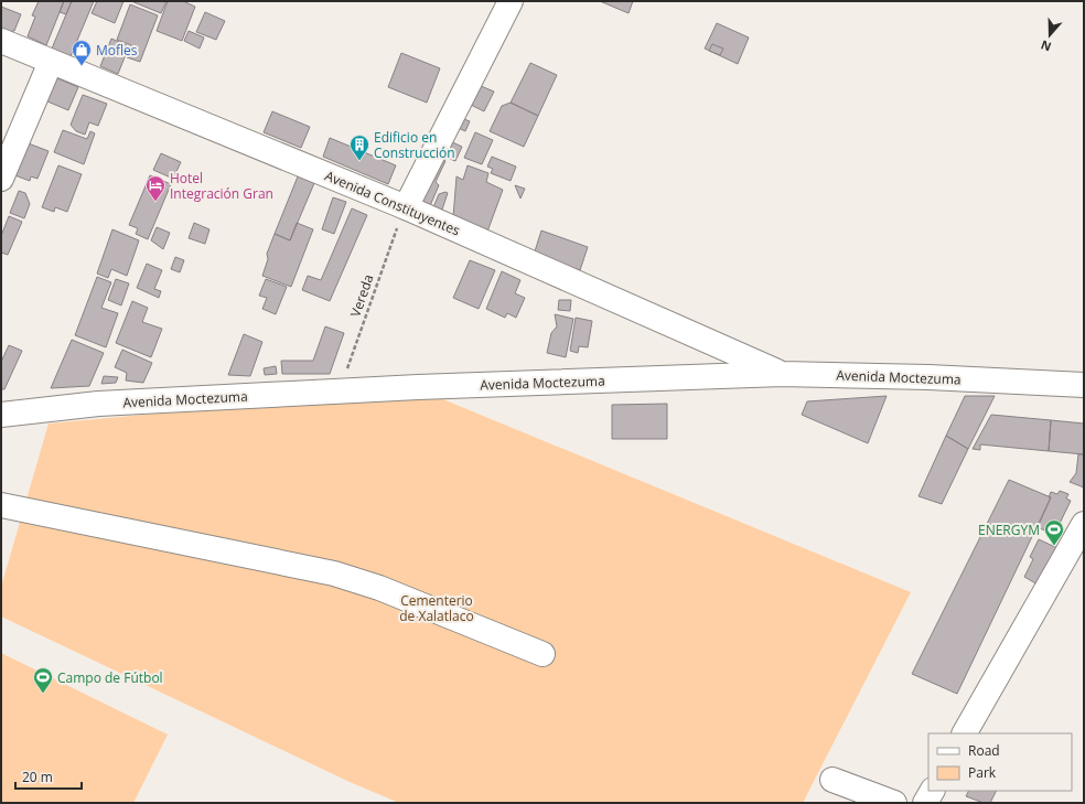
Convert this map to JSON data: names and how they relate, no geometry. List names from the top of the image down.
{
  "streets": {
    "main road": ["Avenida Constituyentes", "Avenida Moctezuma"],
    "path": ["Vereda"]
  },
  "crossings": [
    ["Avenida Constituyentes", "Vereda"],
    ["Avenida Constituyentes", "Avenida Moctezuma"],
    ["Vereda", "Avenida Moctezuma"]
  ],
  "parks": ["Cementerio de Xalatlaco"],
  "places": {
    "shop": ["Mofles"],
    "building": ["Edificio en Construcción"],
    "hotel": ["Hotel Integración Gran"],
    "sports": ["ENERGYM", "Campo de Fútbol"]
  },
  "legend": ["Road", "Park"],
  "scale_bar": "20 m",
  "north": "bottom"
}
